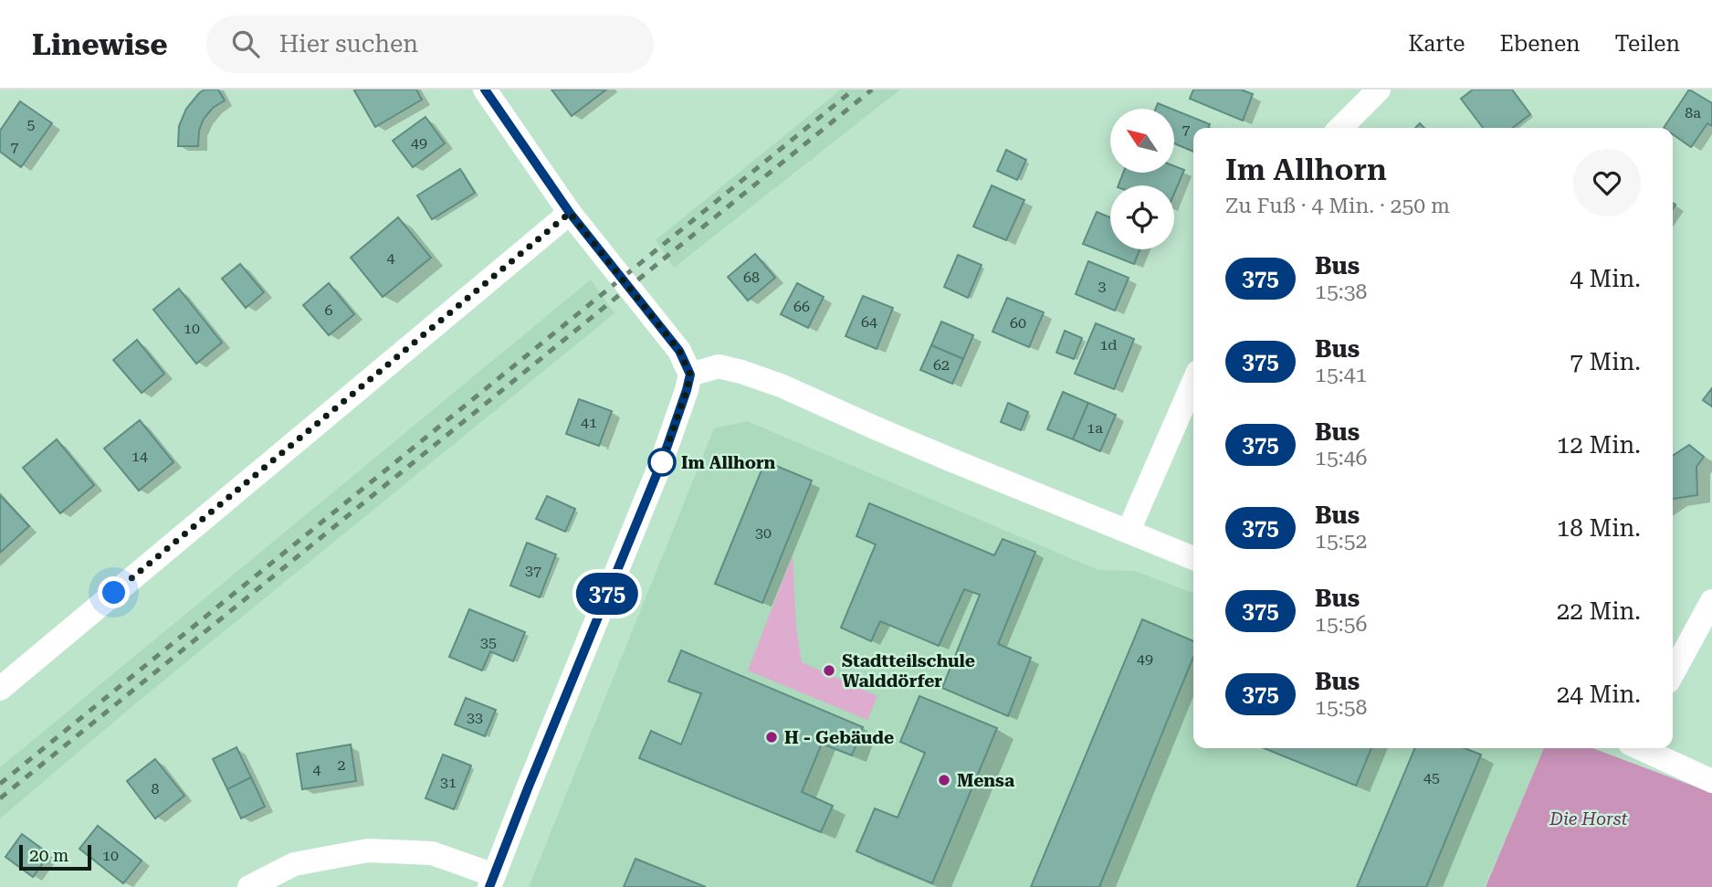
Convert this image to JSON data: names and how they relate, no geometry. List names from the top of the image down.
{
  "parks": ["Die Horst"],
  "places": [
    "Im Allhorn",
    "Stadtteilschule Walddörfer",
    "H - Gebäude",
    "Mensa"
  ],
  "lines": ["bus line 375"],
  "house_numbers": [
    "8a",
    "5",
    "7",
    "49",
    "7",
    "4",
    "68",
    "3",
    "66",
    "6",
    "64",
    "60",
    "10",
    "1d",
    "62",
    "41",
    "1a",
    "14",
    "30",
    "37",
    "35",
    "49",
    "33",
    "2",
    "4",
    "45",
    "31",
    "8",
    "10"
  ],
  "scale_bar": "20 m",
  "north": "top left",
  "page": {
    "header": "Linewise",
    "search": "Hier suchen",
    "nav": ["Karte", "Ebenen", "Teilen"],
    "on_map": "375",
    "heading": ["Im Allhorn", "Zu Fuß · 4 Min. · 250 m"],
    "list": [
      {
        "mark": "375",
        "name": "Bus",
        "note": "15:38",
        "value": "4 Min."
      },
      {
        "mark": "375",
        "name": "Bus",
        "note": "15:41",
        "value": "7 Min."
      },
      {
        "mark": "375",
        "name": "Bus",
        "note": "15:46",
        "value": "12 Min."
      },
      {
        "mark": "375",
        "name": "Bus",
        "note": "15:52",
        "value": "18 Min."
      },
      {
        "mark": "375",
        "name": "Bus",
        "note": "15:56",
        "value": "22 Min."
      },
      {
        "mark": "375",
        "name": "Bus",
        "note": "15:58",
        "value": "24 Min."
      }
    ],
    "scale": "20 m"
  }
}
